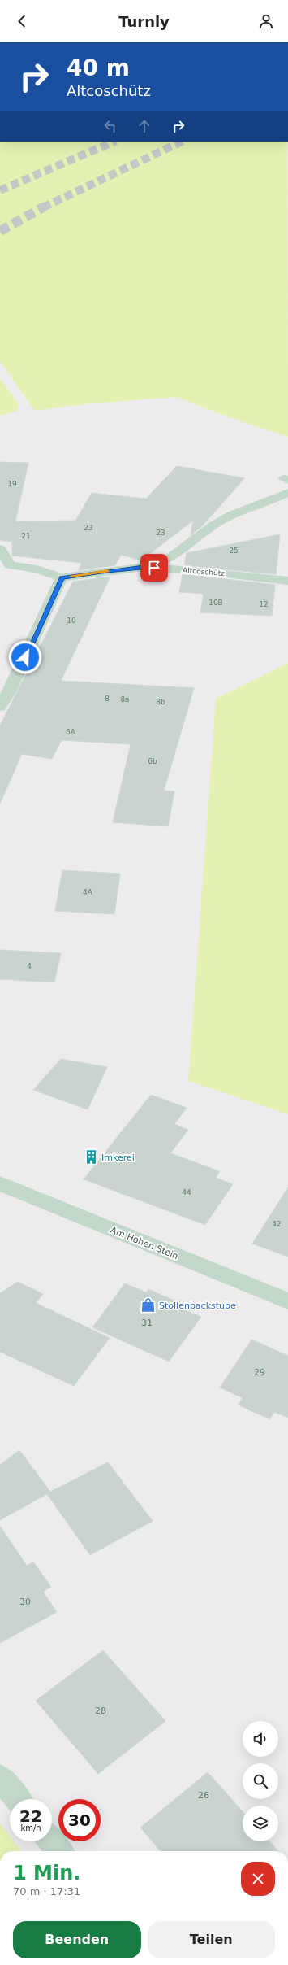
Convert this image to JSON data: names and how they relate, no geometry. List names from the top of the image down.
{
  "streets": {
    "street": ["Altcoschütz", "Am Hohen Stein"]
  },
  "places": {
    "building": ["Imkerei"],
    "shop": ["Stollenbackstube"]
  },
  "house_numbers": [
    "19",
    "23",
    "23",
    "21",
    "25",
    "10B",
    "12",
    "10",
    "8",
    "8a",
    "8b",
    "6A",
    "6b",
    "4A",
    "4",
    "44",
    "42",
    "31",
    "29",
    "30",
    "28",
    "26"
  ],
  "page": {
    "header": "Turnly",
    "turn": ["40 m", "Altcoschütz"],
    "speed": "22 km/h",
    "limit": "30",
    "heading": ["1 Min.", "70 m · 17:31"],
    "buttons": ["Beenden", "Teilen"]
  }
}
